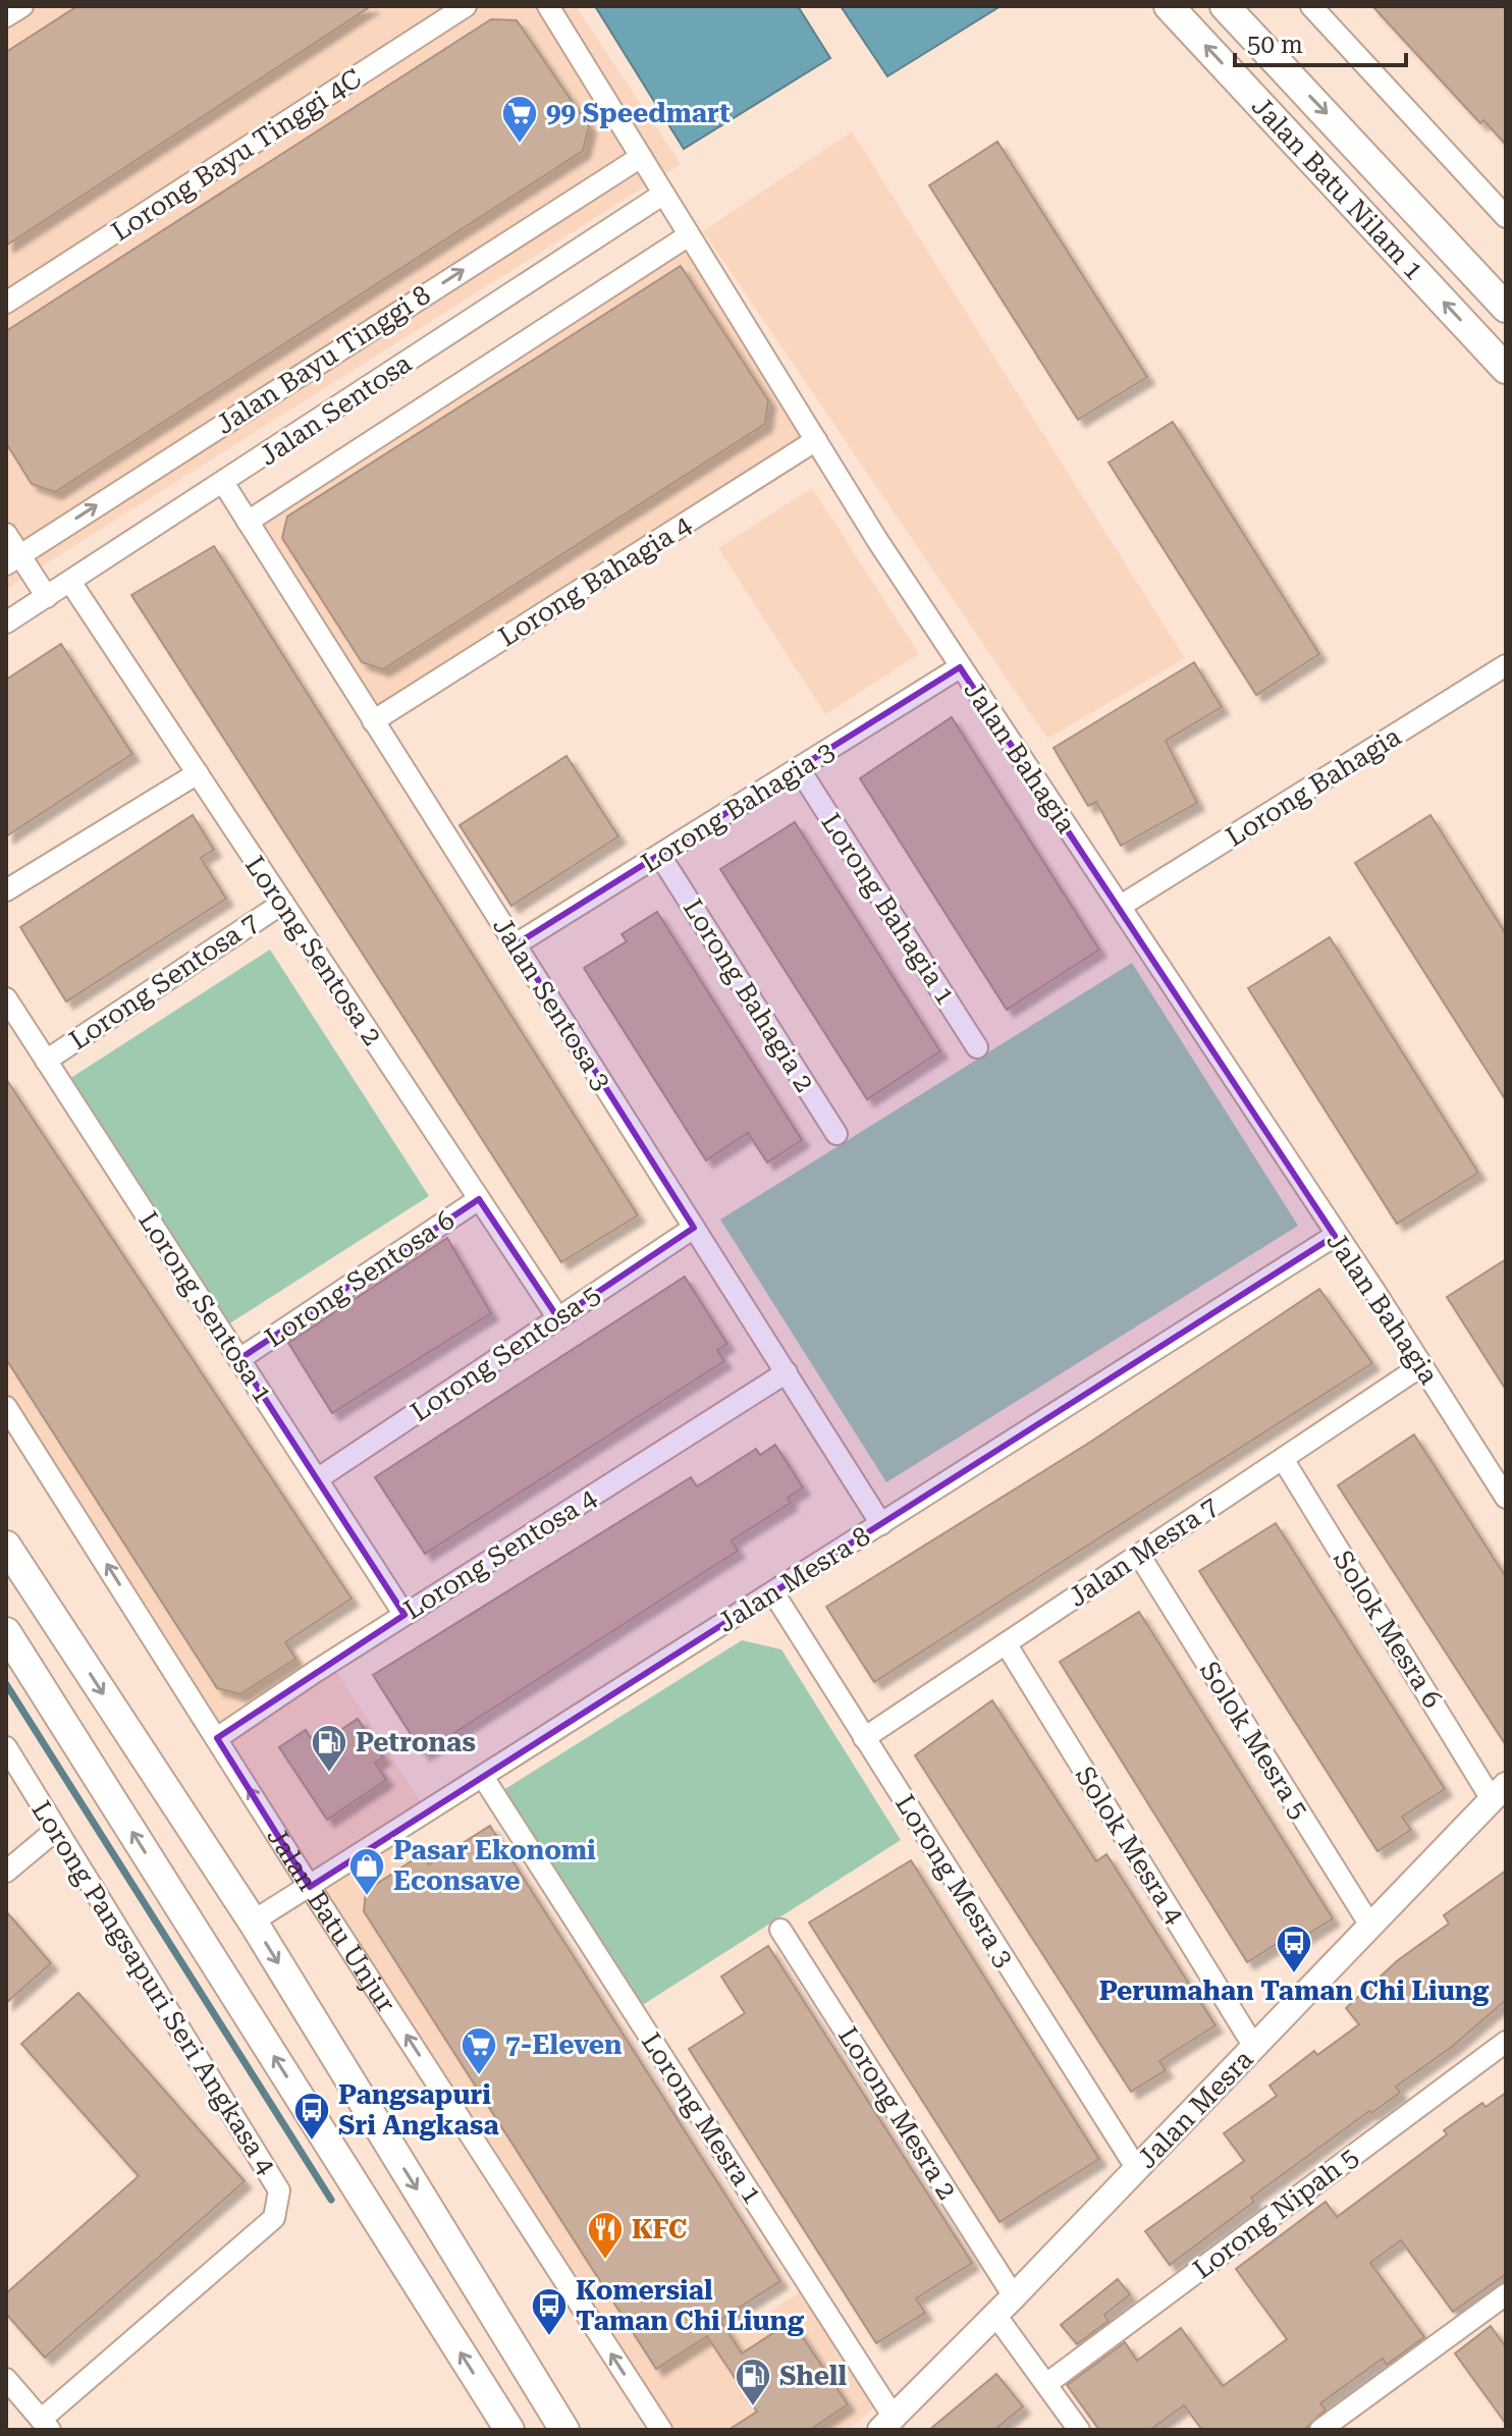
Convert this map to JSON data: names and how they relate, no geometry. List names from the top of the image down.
{
  "streets": {
    "main road": ["Jalan Batu Nilam 1"],
    "street": [
      "Lorong Bayu Tinggi 4C",
      "Jalan Bayu Tinggi 8",
      "Jalan Sentosa",
      "Lorong Bahagia 4",
      "Jalan Bahagia",
      "Lorong Bahagia",
      "Lorong Bahagia 3",
      "Lorong Bahagia 1",
      "Lorong Sentosa 2",
      "Lorong Sentosa 7",
      "Lorong Bahagia 2",
      "Jalan Sentosa 3",
      "Lorong Sentosa 6",
      "Lorong Sentosa 1",
      "Lorong Sentosa 5",
      "Jalan Mesra 7",
      "Lorong Sentosa 4",
      "Jalan Mesra 8",
      "Solok Mesra 6",
      "Solok Mesra 5",
      "Solok Mesra 4",
      "Lorong Mesra 3",
      "Jalan Batu Unjur",
      "Lorong Pangsapuri Seri Angkasa 4",
      "Jalan Mesra",
      "Lorong Mesra 2",
      "Lorong Mesra 1",
      "Lorong Nipah 5"
    ]
  },
  "crossings": [
    ["Jalan Bayu Tinggi 8", "Jalan Bahagia"],
    ["Jalan Sentosa", "Jalan Bahagia"],
    ["Jalan Sentosa", "Lorong Sentosa 2"],
    ["Jalan Sentosa", "Jalan Sentosa 3"],
    ["Lorong Bahagia 4", "Jalan Bahagia"],
    ["Lorong Bahagia 4", "Jalan Sentosa 3"],
    ["Jalan Bahagia", "Lorong Bahagia"],
    ["Jalan Bahagia", "Lorong Bahagia 3"],
    ["Jalan Bahagia", "Jalan Mesra 7"],
    ["Jalan Bahagia", "Jalan Mesra 8"],
    ["Lorong Bahagia 3", "Lorong Bahagia 1"],
    ["Lorong Bahagia 3", "Lorong Bahagia 2"],
    ["Lorong Bahagia 3", "Jalan Sentosa 3"],
    ["Lorong Sentosa 2", "Lorong Sentosa 7"],
    ["Lorong Sentosa 2", "Lorong Sentosa 6"],
    ["Lorong Sentosa 2", "Lorong Sentosa 5"],
    ["Lorong Sentosa 7", "Lorong Sentosa 1"],
    ["Jalan Sentosa 3", "Lorong Sentosa 5"],
    ["Jalan Sentosa 3", "Lorong Sentosa 4"],
    ["Jalan Sentosa 3", "Jalan Mesra 8"],
    ["Lorong Sentosa 6", "Lorong Sentosa 1"],
    ["Lorong Sentosa 1", "Lorong Sentosa 5"],
    ["Lorong Sentosa 1", "Lorong Sentosa 4"],
    ["Jalan Mesra 7", "Solok Mesra 6"],
    ["Jalan Mesra 7", "Solok Mesra 5"],
    ["Jalan Mesra 7", "Solok Mesra 4"],
    ["Jalan Mesra 7", "Lorong Mesra 3"],
    ["Lorong Sentosa 4", "Jalan Batu Unjur"],
    ["Jalan Mesra 8", "Lorong Mesra 3"],
    ["Jalan Mesra 8", "Jalan Batu Unjur"],
    ["Jalan Mesra 8", "Lorong Mesra 1"],
    ["Solok Mesra 6", "Jalan Mesra"],
    ["Solok Mesra 5", "Jalan Mesra"],
    ["Solok Mesra 4", "Jalan Mesra"],
    ["Lorong Mesra 3", "Jalan Mesra"],
    ["Jalan Mesra", "Lorong Mesra 2"],
    ["Jalan Mesra", "Lorong Mesra 1"]
  ],
  "one_way": ["Jalan Batu Unjur"],
  "places": {
    "supermarket": ["99 Speedmart", "7-Eleven"],
    "fuel station": ["Petronas", "Shell"],
    "shop": ["Pasar Ekonomi Econsave"],
    "bus stop": ["Perumahan Taman Chi Liung", "Pangsapuri Sri Angkasa", "Komersial Taman Chi Liung"],
    "restaurant": ["KFC"]
  },
  "scale_bar": "50 m"
}
